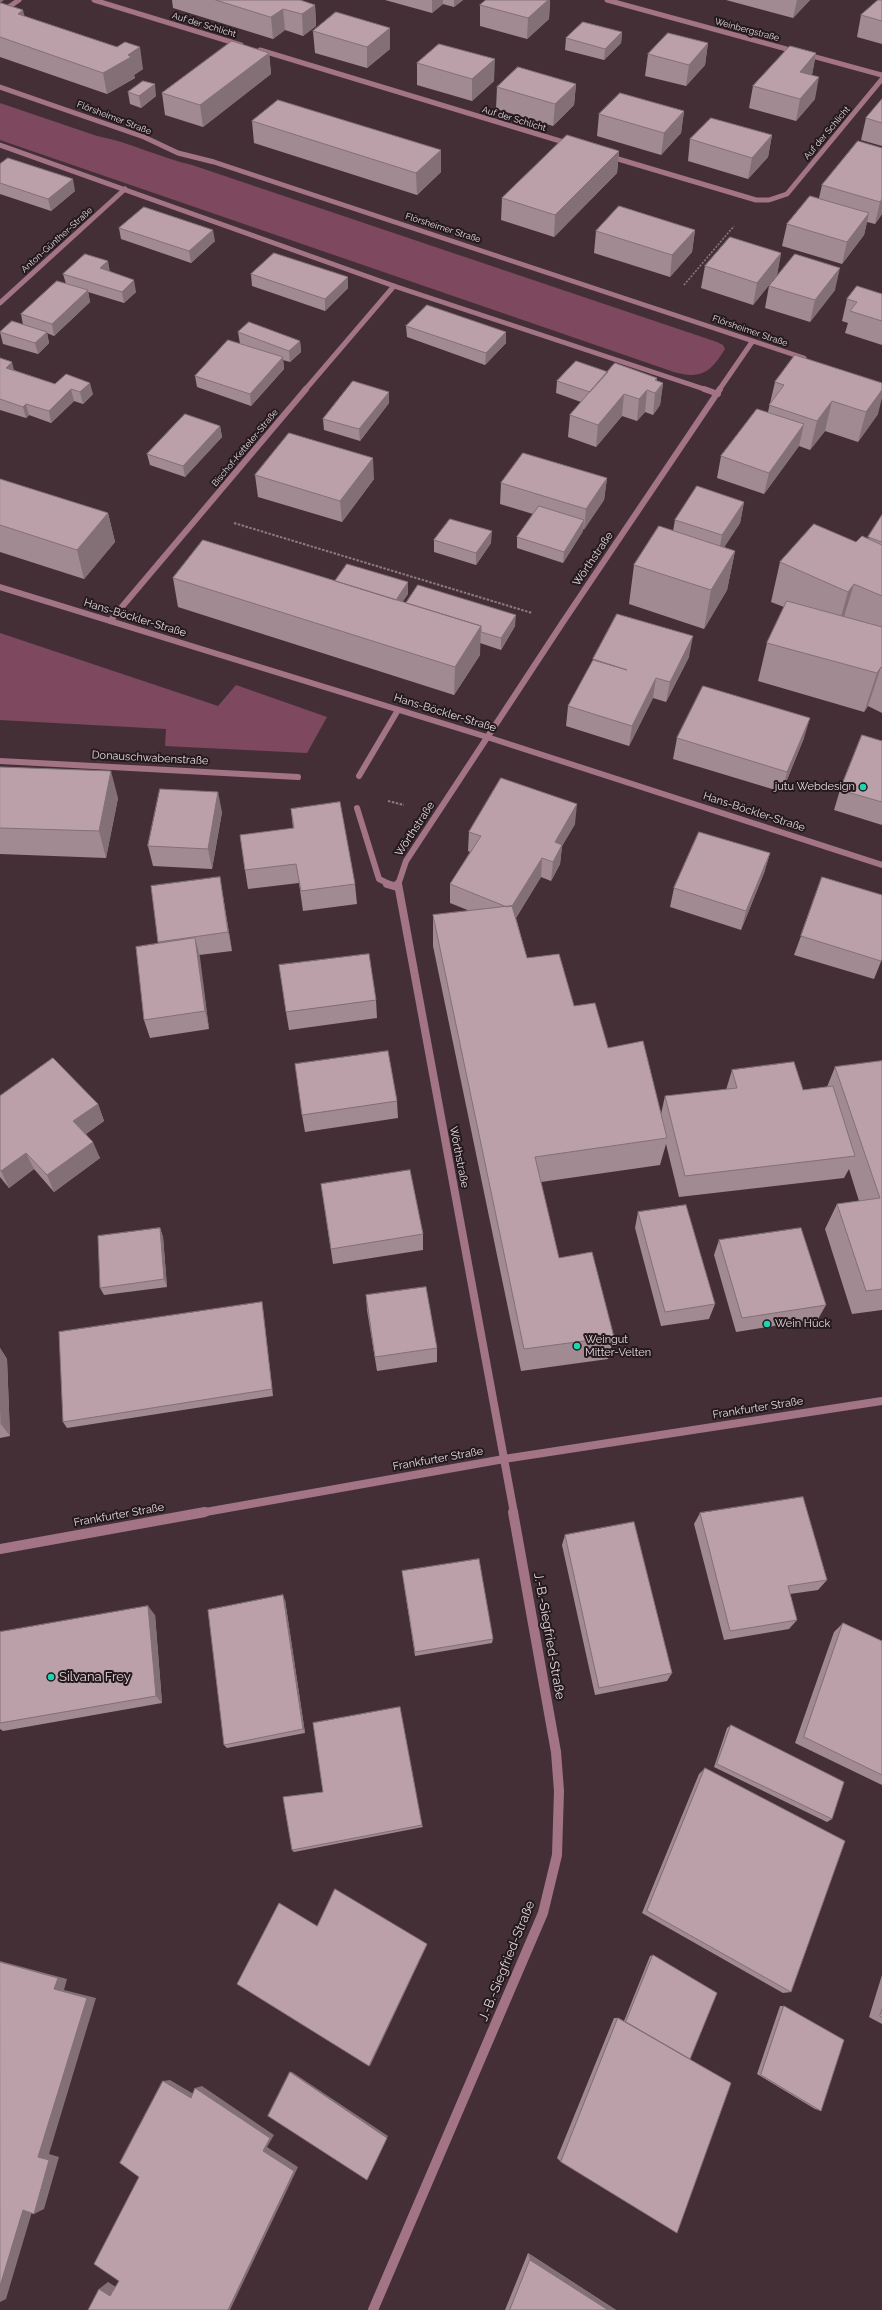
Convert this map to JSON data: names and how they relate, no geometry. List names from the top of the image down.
{
  "streets": {
    "street": [
      "Auf der Schlicht",
      "Weinbergstraße",
      "Flörsheimer Straße",
      "Anton-Günther-Straße",
      "Bischof-Ketteler-Straße",
      "Wörthstraße",
      "Hans-Böckler-Straße",
      "Donauschwabenstraße",
      "Frankfurter Straße",
      "J.-B.-Siegfried-Straße"
    ]
  },
  "crossings": [
    ["Flörsheimer Straße", "Wörthstraße"],
    ["Bischof-Ketteler-Straße", "Hans-Böckler-Straße"],
    ["Wörthstraße", "Hans-Böckler-Straße"],
    ["Wörthstraße", "Frankfurter Straße"],
    ["Wörthstraße", "J.-B.-Siegfried-Straße"],
    ["Frankfurter Straße", "J.-B.-Siegfried-Straße"]
  ],
  "places": [
    "jutu Webdesign",
    "Wein Hück",
    "Weingut Mitter-Velten",
    "Silvana Frey"
  ]
}
